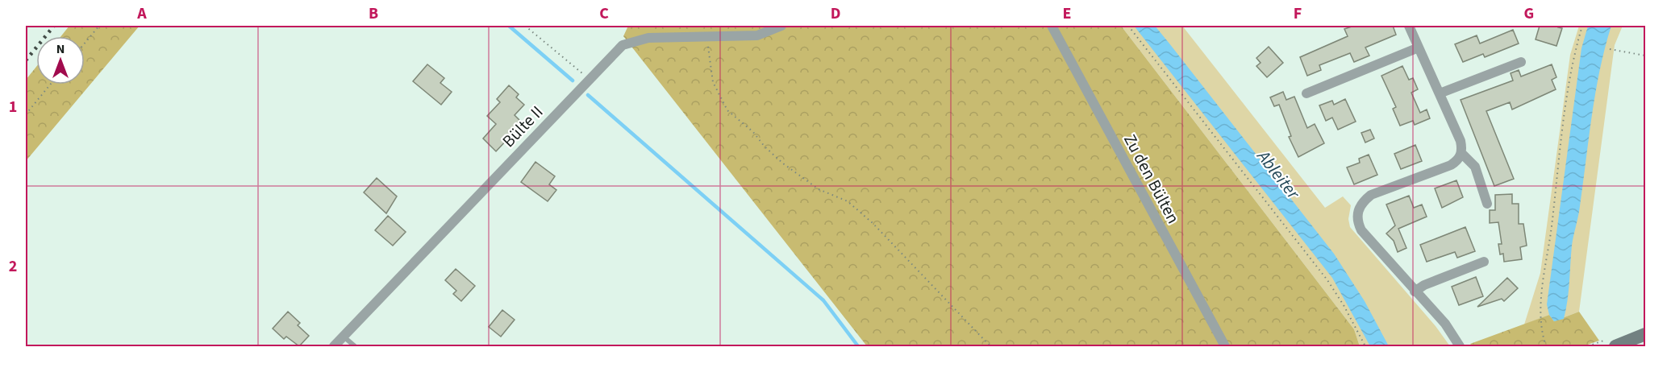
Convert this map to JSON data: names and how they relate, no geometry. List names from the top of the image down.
{
  "streets": {
    "street": ["Bülte II", "Zu den Bülten"]
  },
  "water": ["Ableiter"],
  "north": "top",
  "grid": {
    "columns": [
      "A",
      "B",
      "C",
      "D",
      "E",
      "F",
      "G"
    ],
    "rows": ["1", "2"]
  }
}
